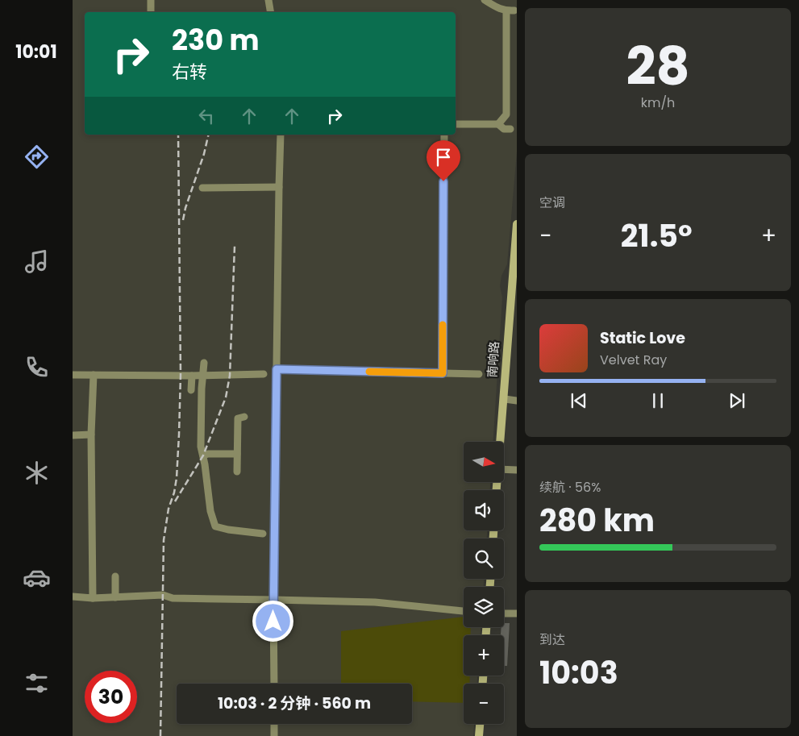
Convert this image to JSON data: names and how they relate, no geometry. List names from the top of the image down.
{
  "streets": {
    "street": ["南响路"]
  },
  "north": "right",
  "page": {
    "tabs": "10:01",
    "tile": [
      ["28", "km/h"],
      "空调",
      ["续航 · 56%", "280 km"],
      ["到达", "10:03"]
    ],
    "turn": ["230 m", "右转"],
    "heat": ["−", "21.5°", "+"],
    "song": ["Static Love", "Velvet Ray"],
    "map_buttons": ["+", "−"],
    "limit": "30",
    "trip": "10:03 · 2 分钟 · 560 m"
  }
}
